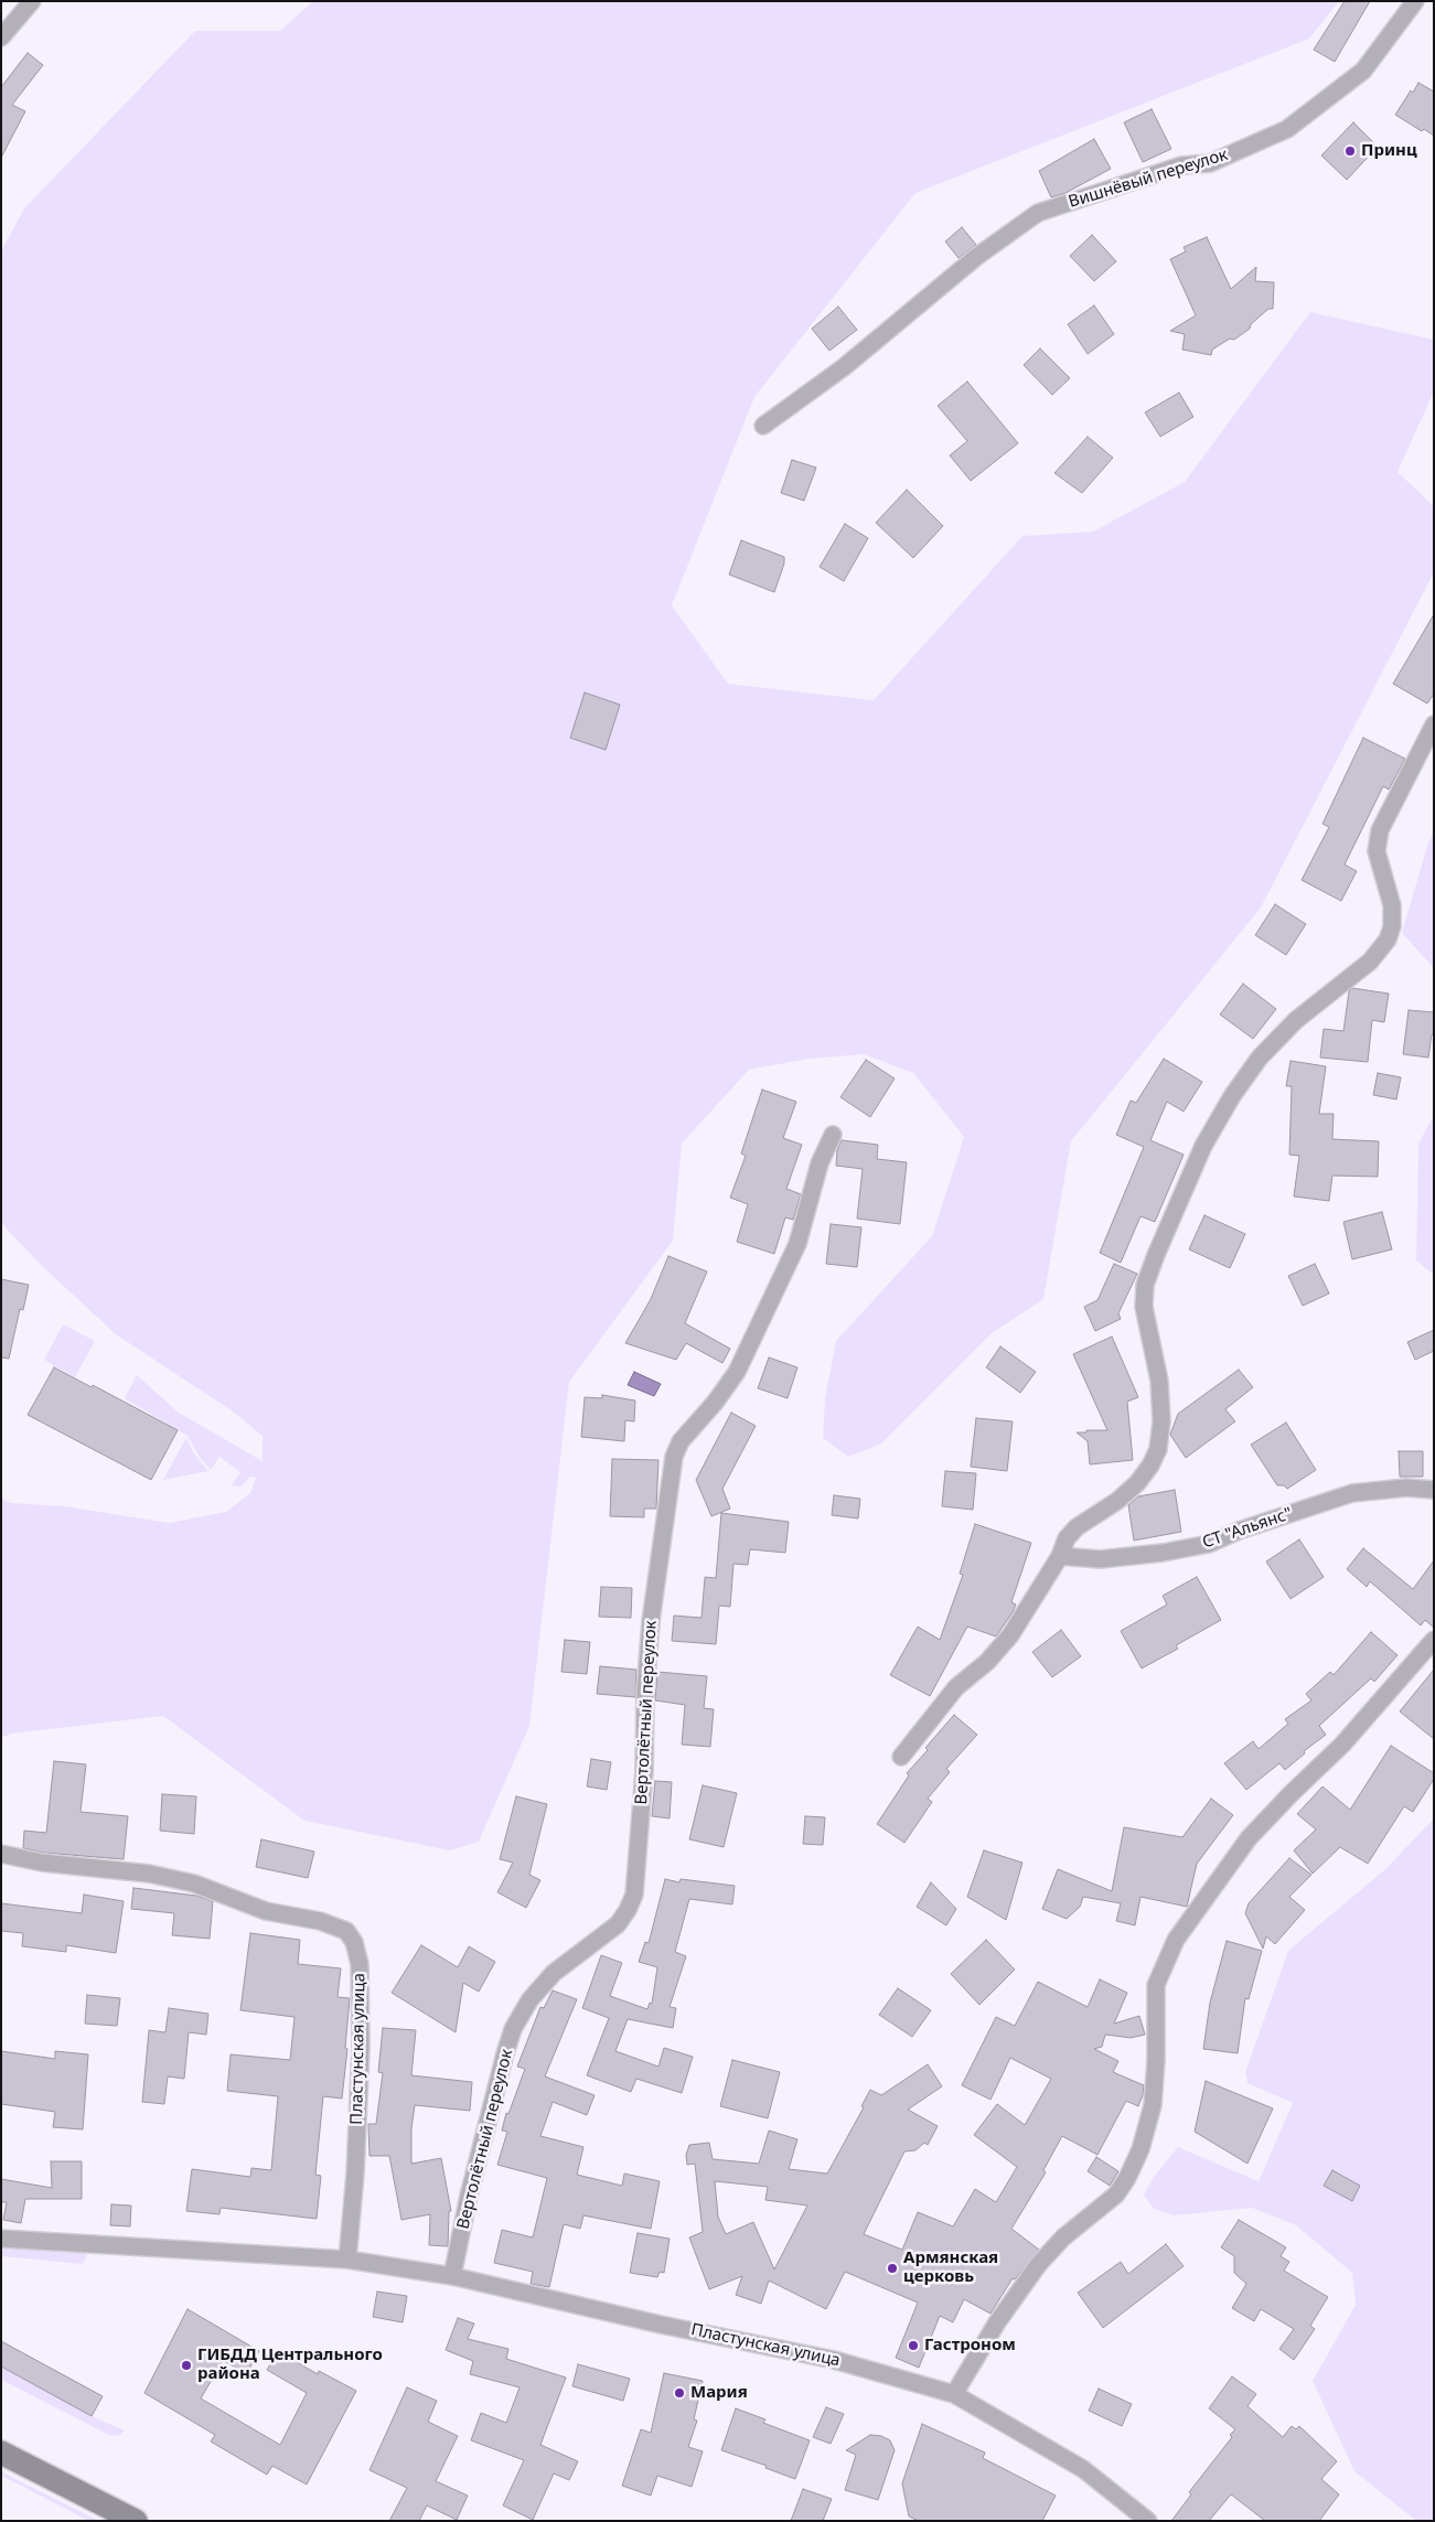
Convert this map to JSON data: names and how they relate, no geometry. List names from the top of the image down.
{
  "streets": {
    "street": [
      "Вишнёвый переулок",
      "СТ \"Альянс\"",
      "Вертолётный переулок",
      "Пластунская улица"
    ]
  },
  "crossings": [
    ["Вертолётный переулок", "Пластунская улица"]
  ],
  "places": [
    "Принц",
    "Армянская церковь",
    "Гастроном",
    "ГИБДД Центрального района",
    "Мария"
  ]
}
